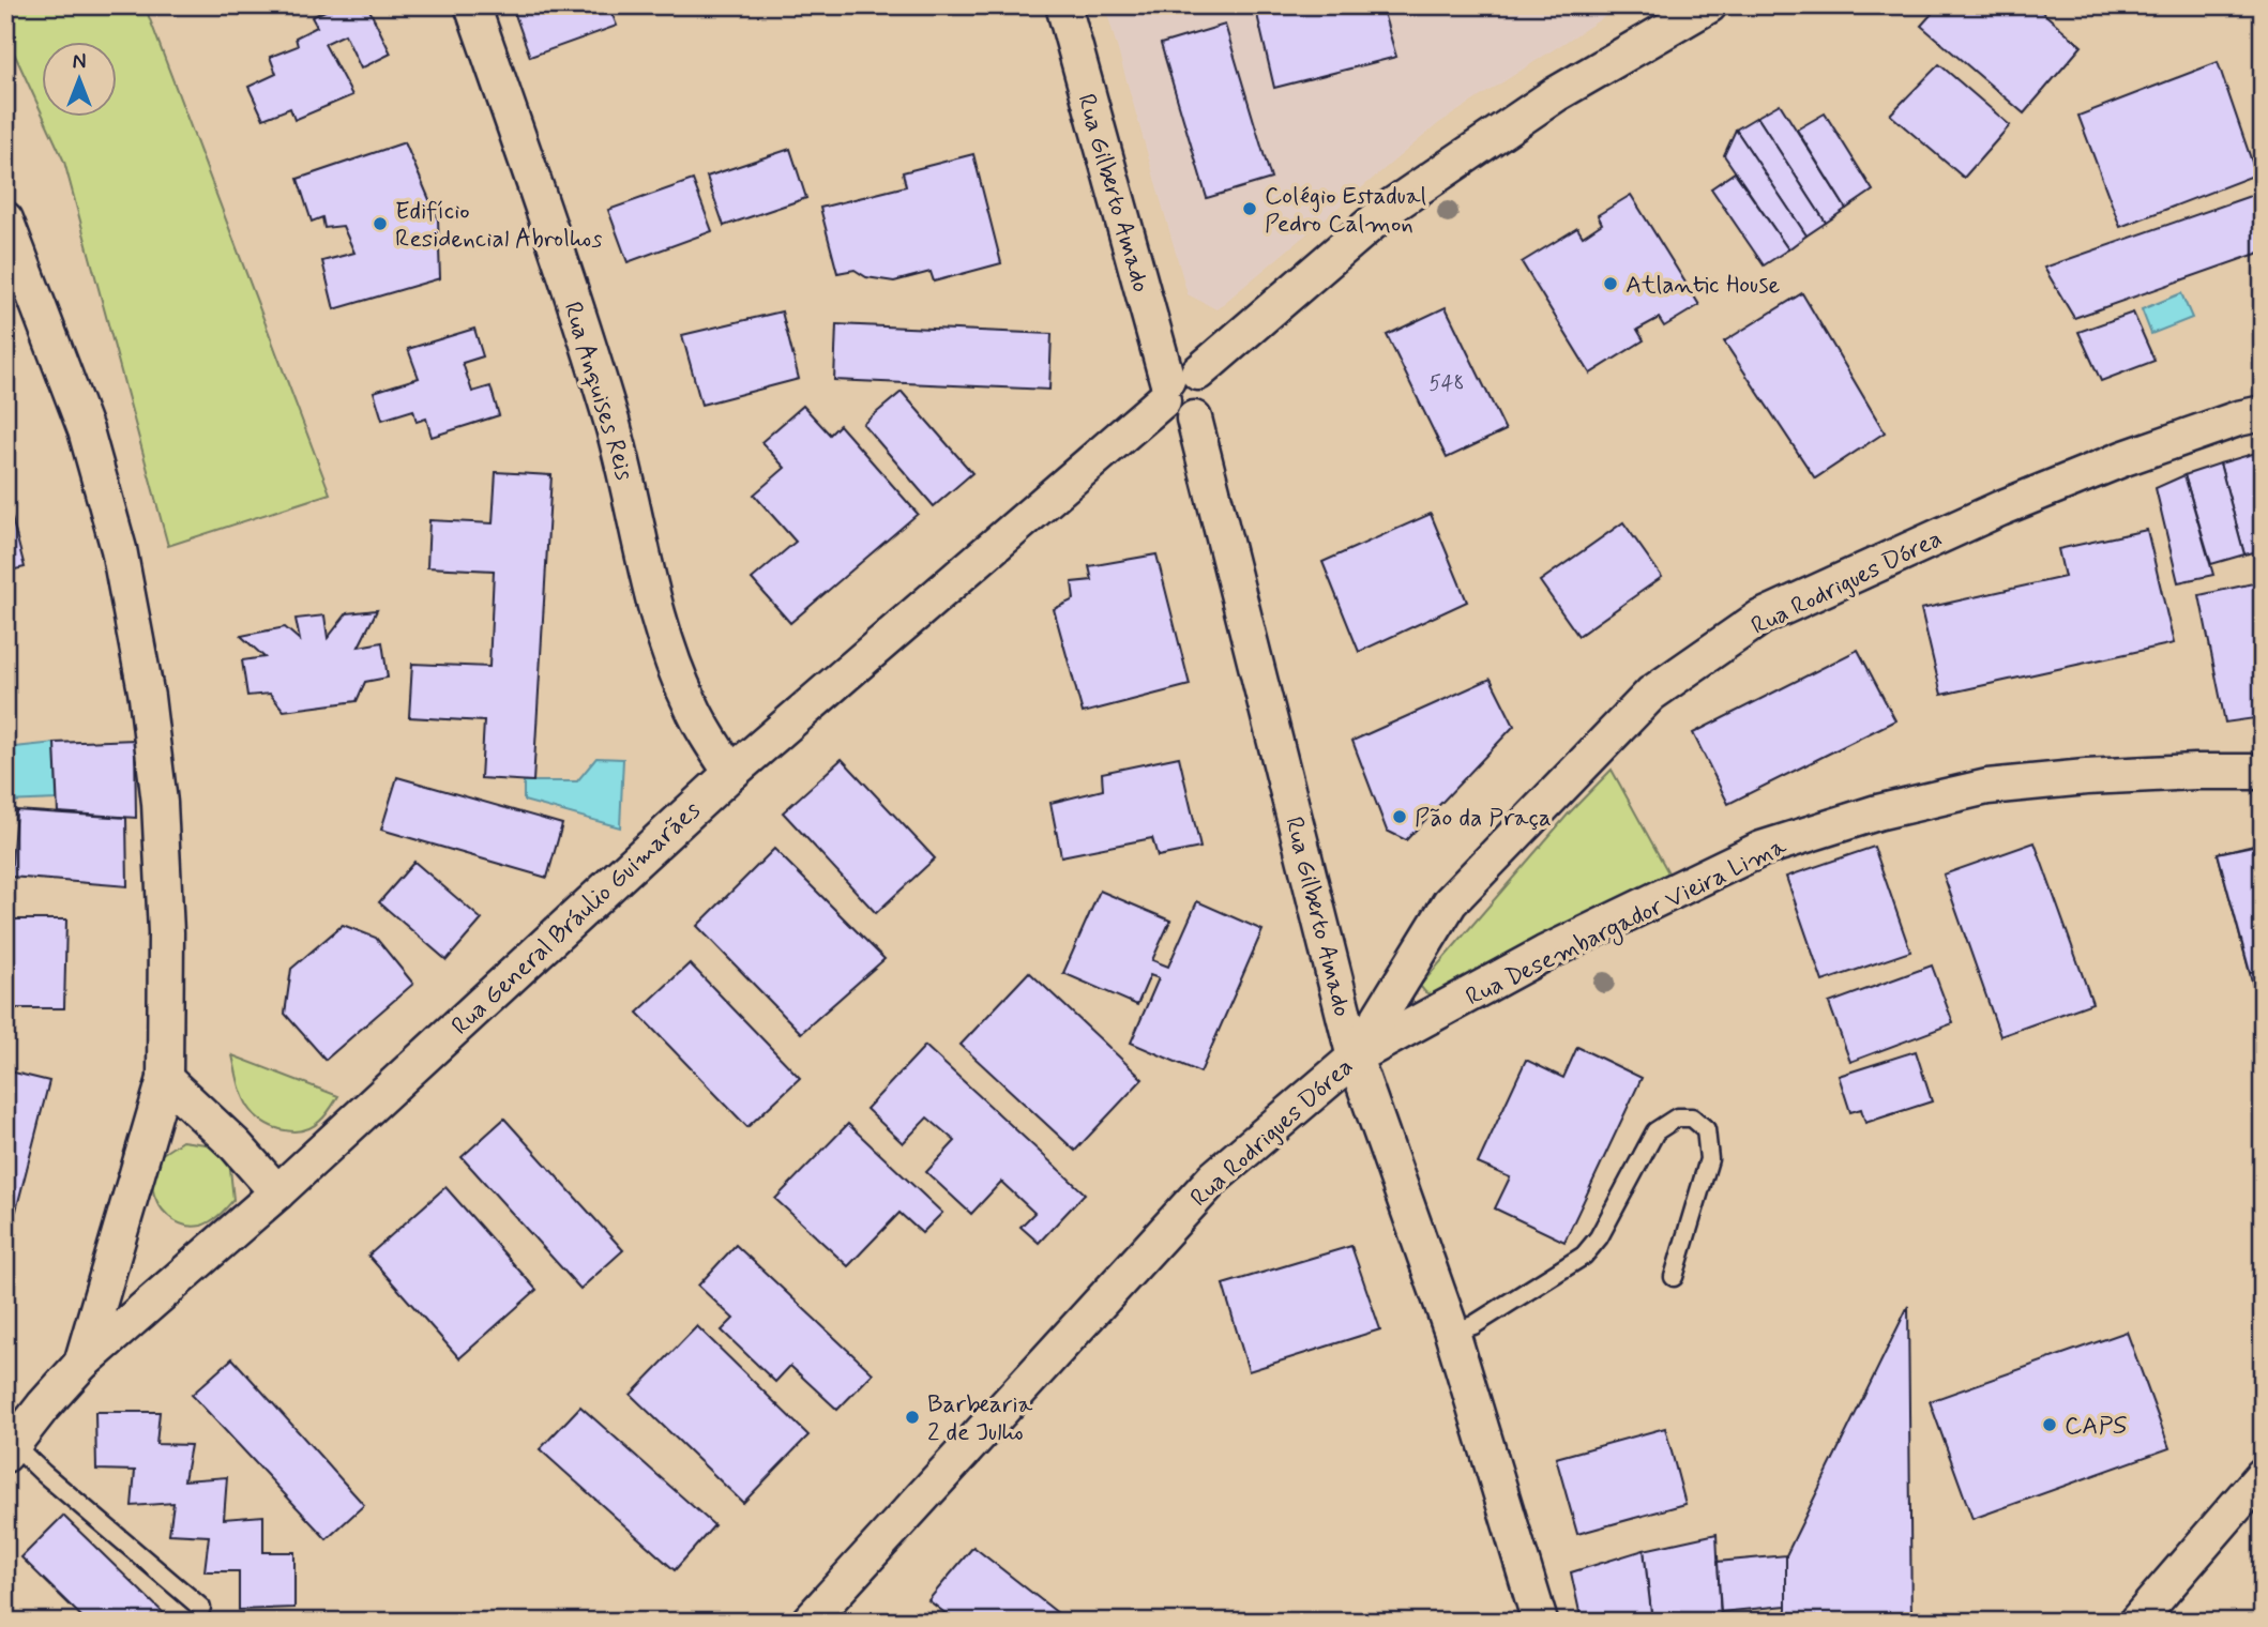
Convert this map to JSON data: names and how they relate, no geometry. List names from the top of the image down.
{
  "streets": {
    "street": [
      "Rua Gilberto Amado",
      "Rua Anquises Reis",
      "Rua Rodrigues Dórea",
      "Rua General Bráulio Guimarães",
      "Rua Desembargador Vieira Lima"
    ]
  },
  "crossings": [
    ["Rua Gilberto Amado", "Rua Rodrigues Dórea"],
    ["Rua Gilberto Amado", "Rua General Bráulio Guimarães"],
    ["Rua Gilberto Amado", "Rua Desembargador Vieira Lima"],
    ["Rua Anquises Reis", "Rua General Bráulio Guimarães"],
    ["Rua Rodrigues Dórea", "Rua Desembargador Vieira Lima"]
  ],
  "places": [
    "Colégio Estadual Pedro Calmon",
    "Edifício Residencial Abrolhos",
    "Atlantic House",
    "Pão da Praça",
    "Barbearia 2 de Julho",
    "CAPS"
  ],
  "house_numbers": ["548"],
  "north": "top"
}
